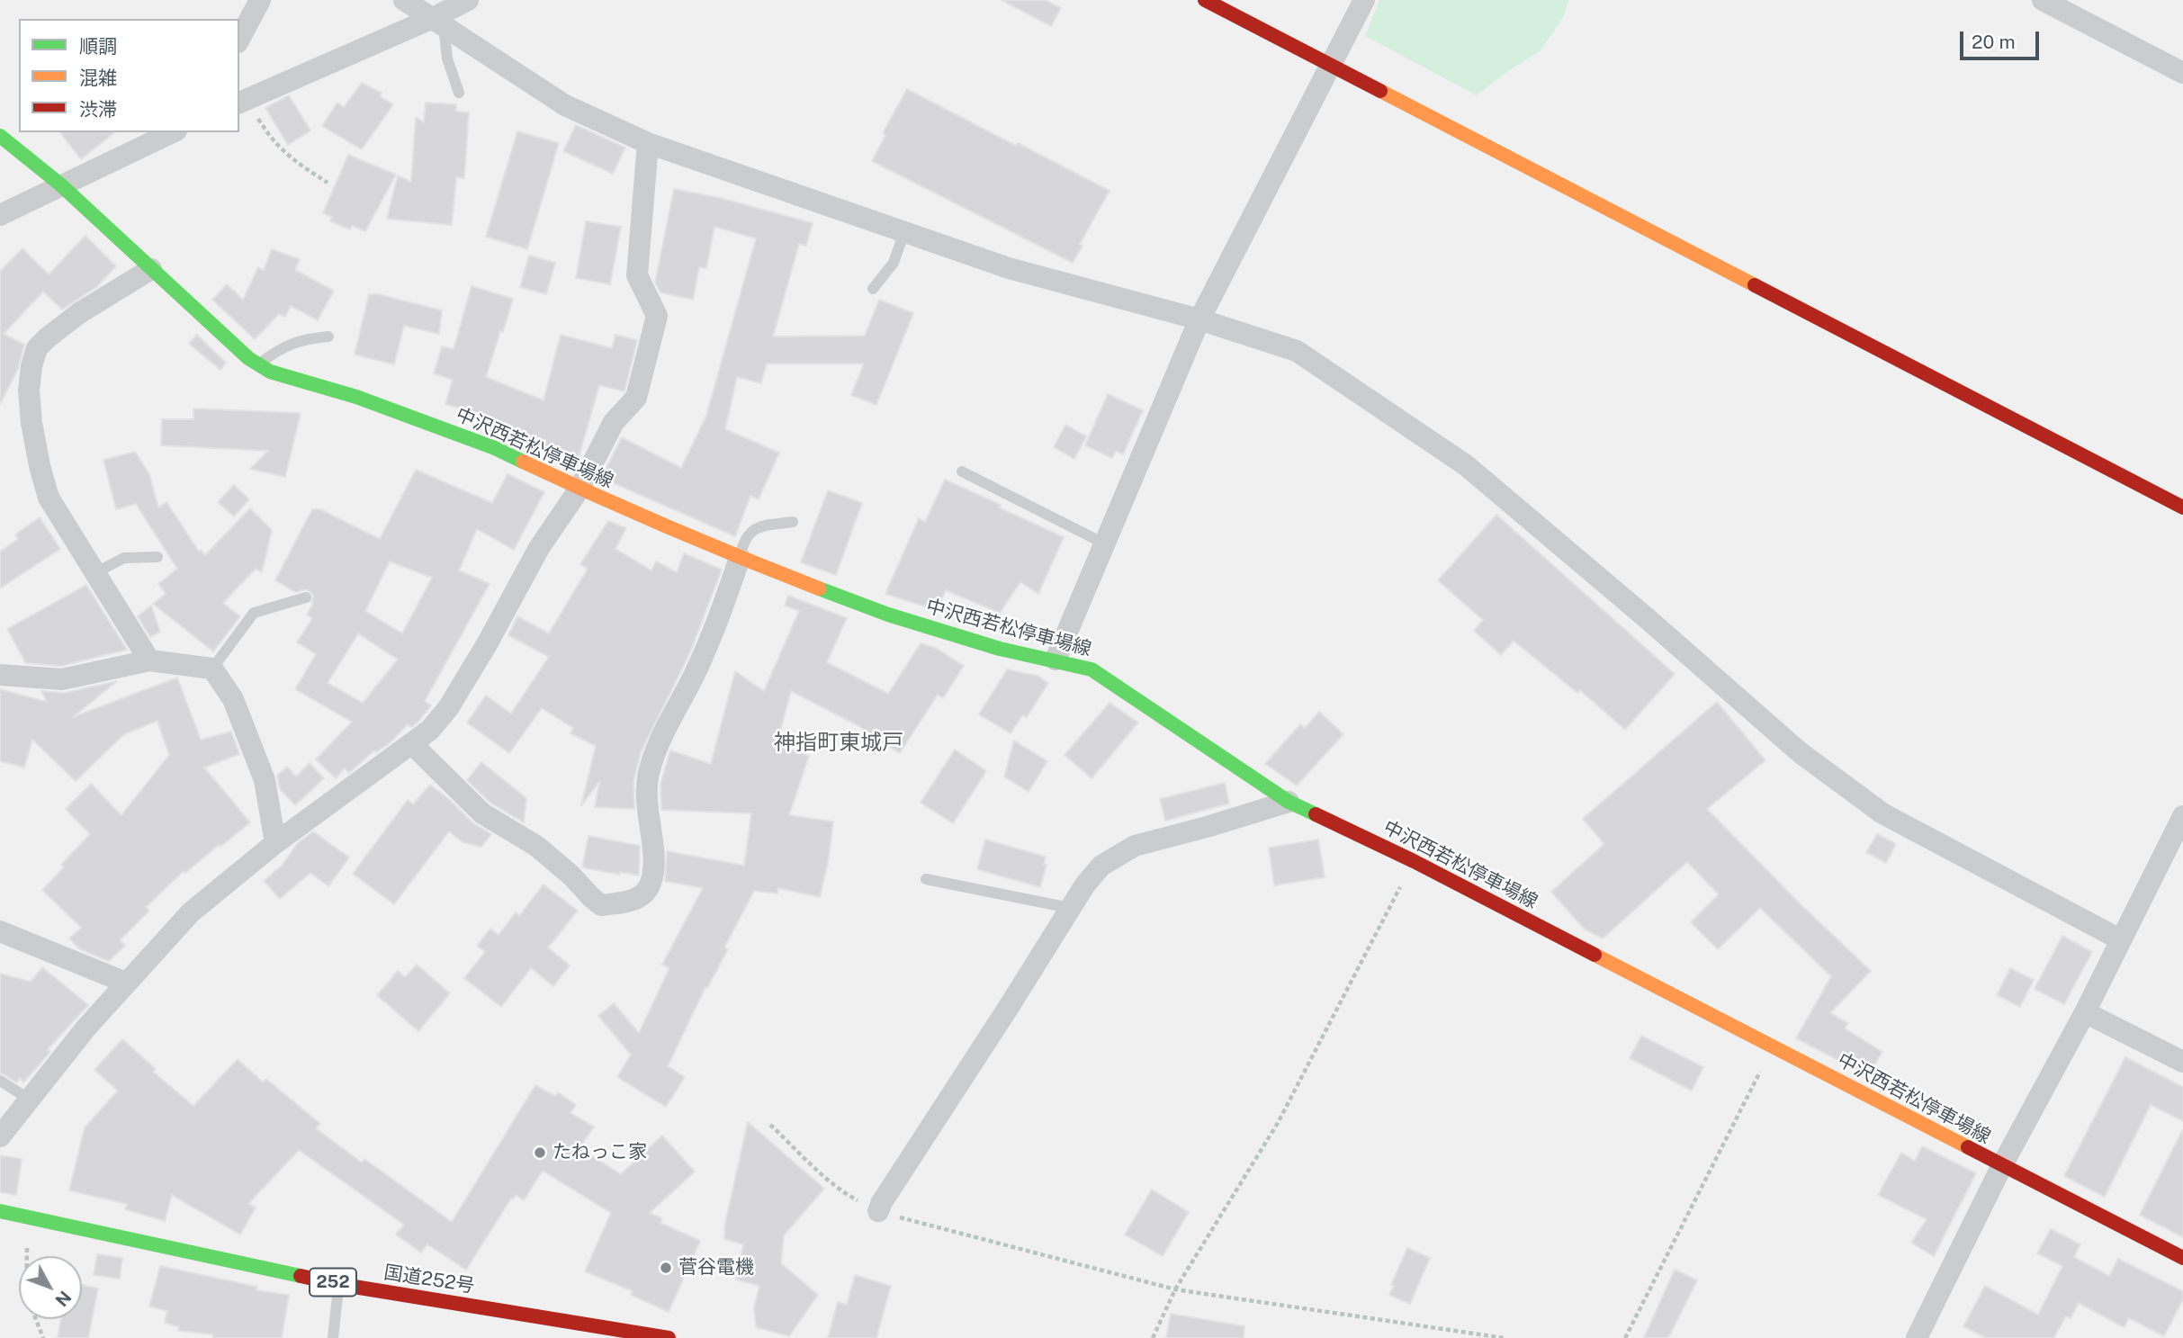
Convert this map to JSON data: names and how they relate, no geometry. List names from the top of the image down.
{
  "streets": {
    "main road": ["中沢西若松停車場線", "国道252号", "252"]
  },
  "districts": ["神指町東城戸"],
  "places": ["たねっこ家", "菅谷電機"],
  "legend": ["順調", "混雑", "渋滞"],
  "scale_bar": "20 m",
  "north": "bottom right"
}
